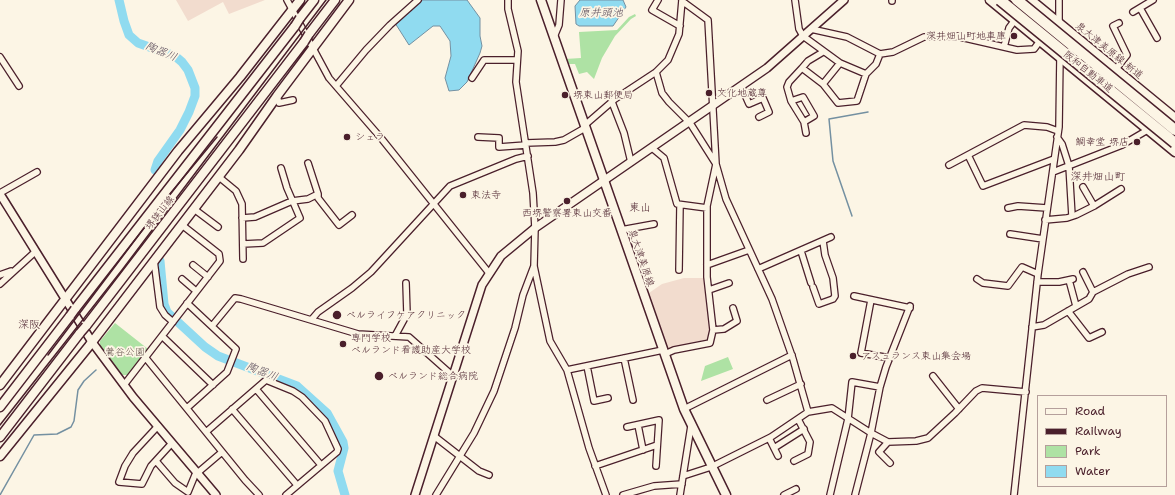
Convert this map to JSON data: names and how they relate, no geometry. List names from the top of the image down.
{
  "streets": {
    "highway": ["阪和自動車道"],
    "main road": ["泉大津美原線 新道", "堺狭山線", "泉大津美原線"]
  },
  "districts": ["深井畑山町", "東山", "深阪"],
  "water": ["原井頭池", "陶器川"],
  "parks": ["鶯谷公園"],
  "places": [
    "深井畑山町地車庫",
    "文化地蔵尊",
    "堺東山郵便局",
    "シェラ",
    "鯛幸堂 堺店",
    "東法寺",
    "西堺警察署東山交番",
    "ベルライフケアクリニック",
    "専門学校 ベルランド看護助産大学校",
    "アスュランス東山集会場",
    "ベルランド総合病院"
  ],
  "legend": [
    "Road",
    "Railway",
    "Park",
    "Water"
  ]
}
